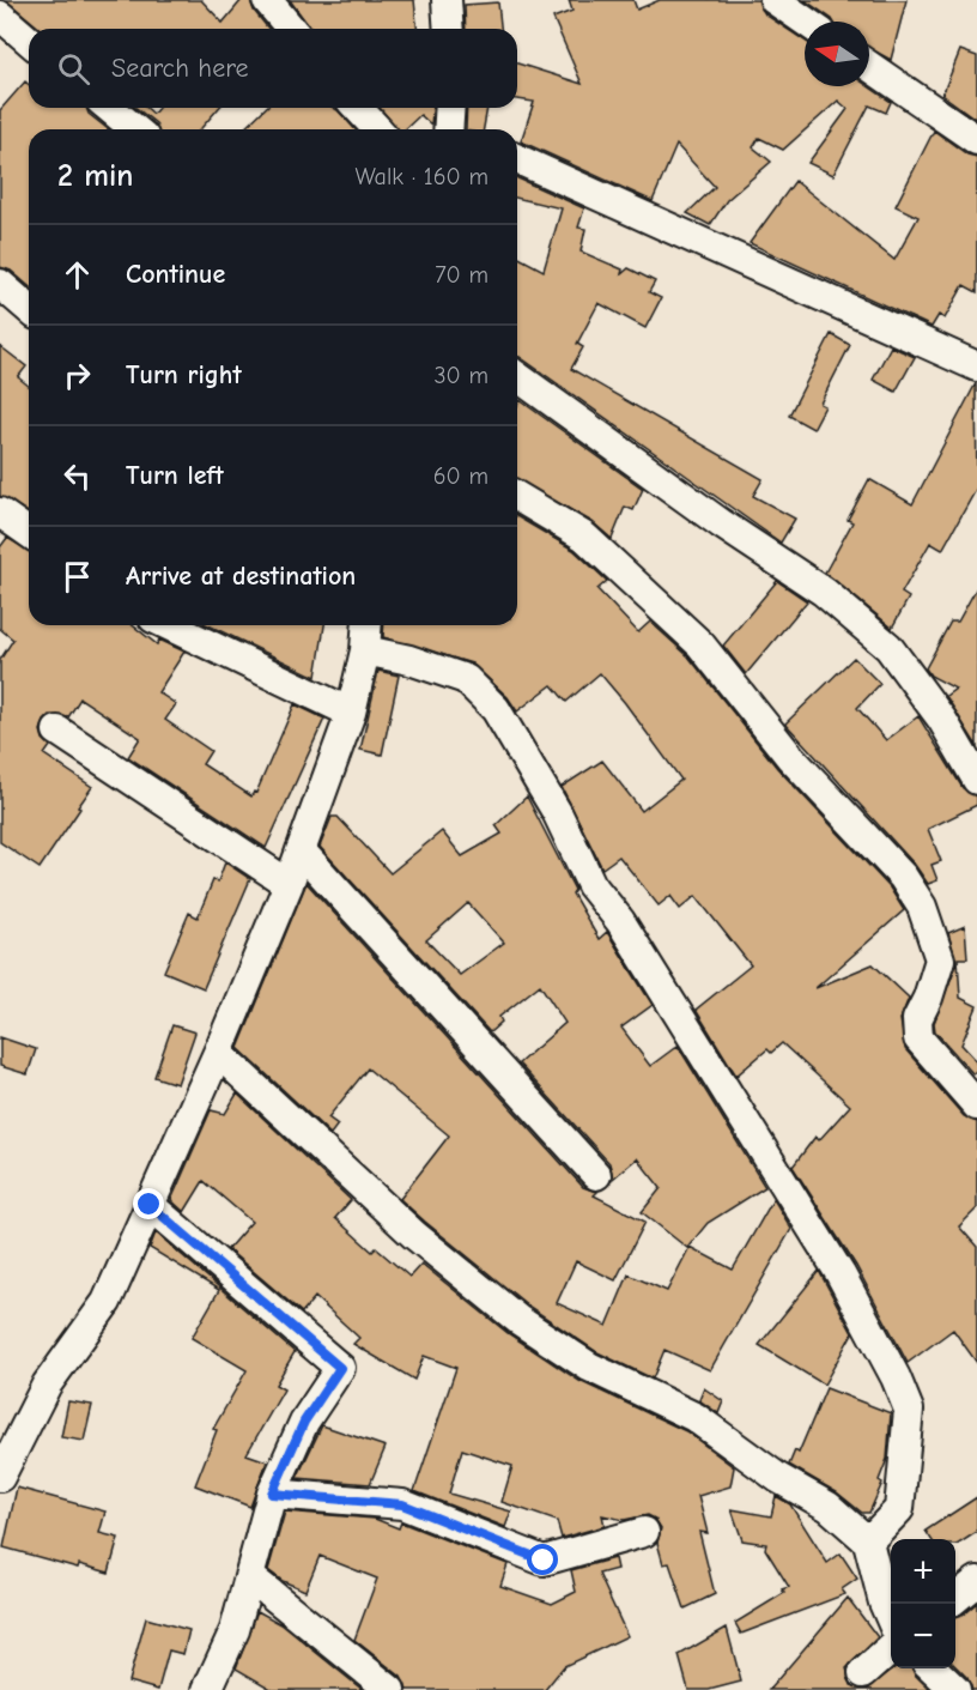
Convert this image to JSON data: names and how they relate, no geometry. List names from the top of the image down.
{
  "north": "left",
  "page": {
    "search": "Search here",
    "heading": ["2 min", "Walk · 160 m"],
    "list": [
      ["Continue", "70 m"],
      ["Turn right", "30 m"],
      ["Turn left", "60 m"],
      "Arrive at destination"
    ],
    "map_buttons": ["+", "−"]
  }
}
